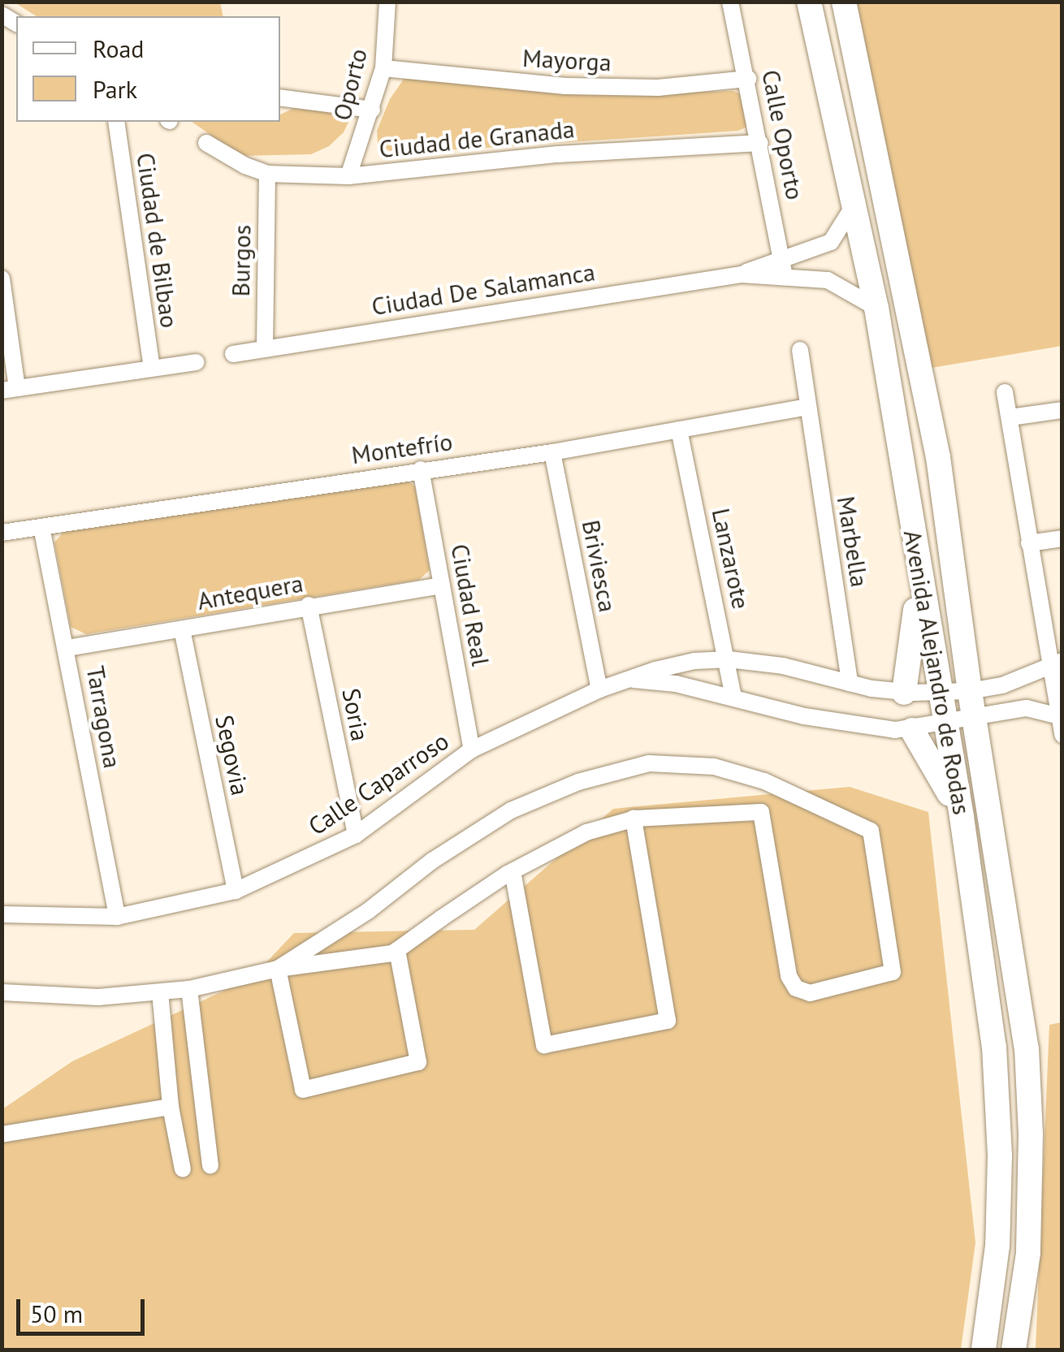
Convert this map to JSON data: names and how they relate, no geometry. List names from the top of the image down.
{
  "streets": {
    "street": [
      "Mayorga",
      "Oporto",
      "Calle Oporto",
      "Ciudad de Granada",
      "Ciudad de Bilbao",
      "Burgos",
      "Ciudad De Salamanca",
      "Montefrío",
      "Marbella",
      "Lanzarote",
      "Briviesca",
      "Antequera",
      "Ciudad Real",
      "Avenida Alejandro de Rodas",
      "Soria",
      "Tarragona",
      "Segovia",
      "Calle Caparroso"
    ]
  },
  "crossings": [
    ["Mayorga", "Oporto"],
    ["Mayorga", "Calle Oporto"],
    ["Oporto", "Ciudad de Granada"],
    ["Calle Oporto", "Ciudad de Granada"],
    ["Calle Oporto", "Ciudad De Salamanca"],
    ["Ciudad de Granada", "Burgos"],
    ["Burgos", "Ciudad De Salamanca"],
    ["Ciudad De Salamanca", "Avenida Alejandro de Rodas"],
    ["Montefrío", "Marbella"],
    ["Montefrío", "Lanzarote"],
    ["Montefrío", "Briviesca"],
    ["Montefrío", "Ciudad Real"],
    ["Montefrío", "Tarragona"],
    ["Marbella", "Calle Caparroso"],
    ["Lanzarote", "Calle Caparroso"],
    ["Briviesca", "Calle Caparroso"],
    ["Antequera", "Ciudad Real"],
    ["Antequera", "Soria"],
    ["Antequera", "Tarragona"],
    ["Antequera", "Segovia"],
    ["Ciudad Real", "Calle Caparroso"],
    ["Avenida Alejandro de Rodas", "Calle Caparroso"],
    ["Soria", "Calle Caparroso"],
    ["Tarragona", "Calle Caparroso"],
    ["Segovia", "Calle Caparroso"]
  ],
  "legend": ["Road", "Park"],
  "scale_bar": "50 m"
}
